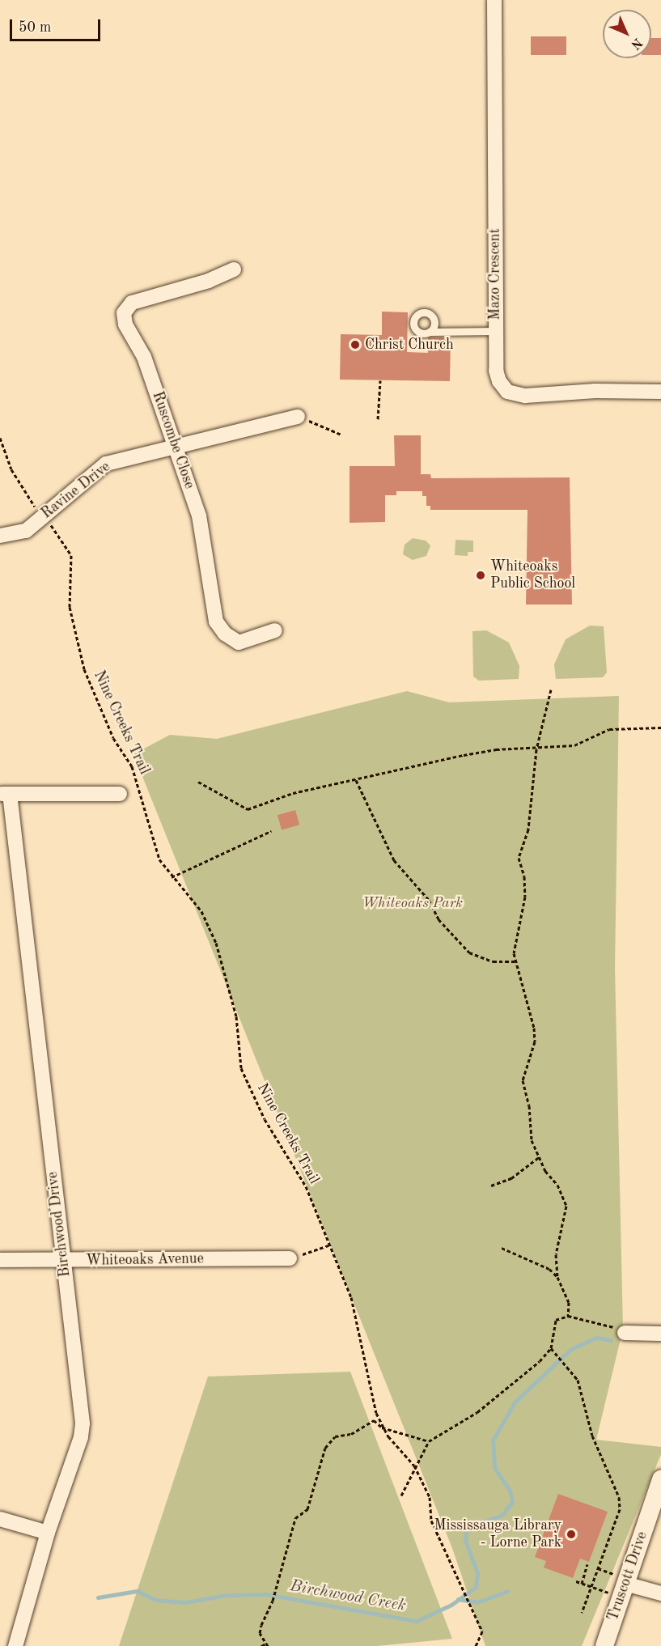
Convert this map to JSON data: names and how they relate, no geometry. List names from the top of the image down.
{
  "streets": {
    "street": [
      "Mazo Crescent",
      "Ruscombe Close",
      "Ravine Drive",
      "Birchwood Drive",
      "Whiteoaks Avenue",
      "Truscott Drive"
    ],
    "path": ["Nine Creeks Trail"]
  },
  "crossings": [
    ["Ruscombe Close", "Ravine Drive"],
    ["Ravine Drive", "Nine Creeks Trail"],
    ["Birchwood Drive", "Whiteoaks Avenue"]
  ],
  "water": ["Birchwood Creek"],
  "parks": ["Whiteoaks Park"],
  "places": ["Christ Church", "Whiteoaks Public School", "Mississauga Library - Lorne Park"],
  "scale_bar": "50 m",
  "north": "bottom right"
}
